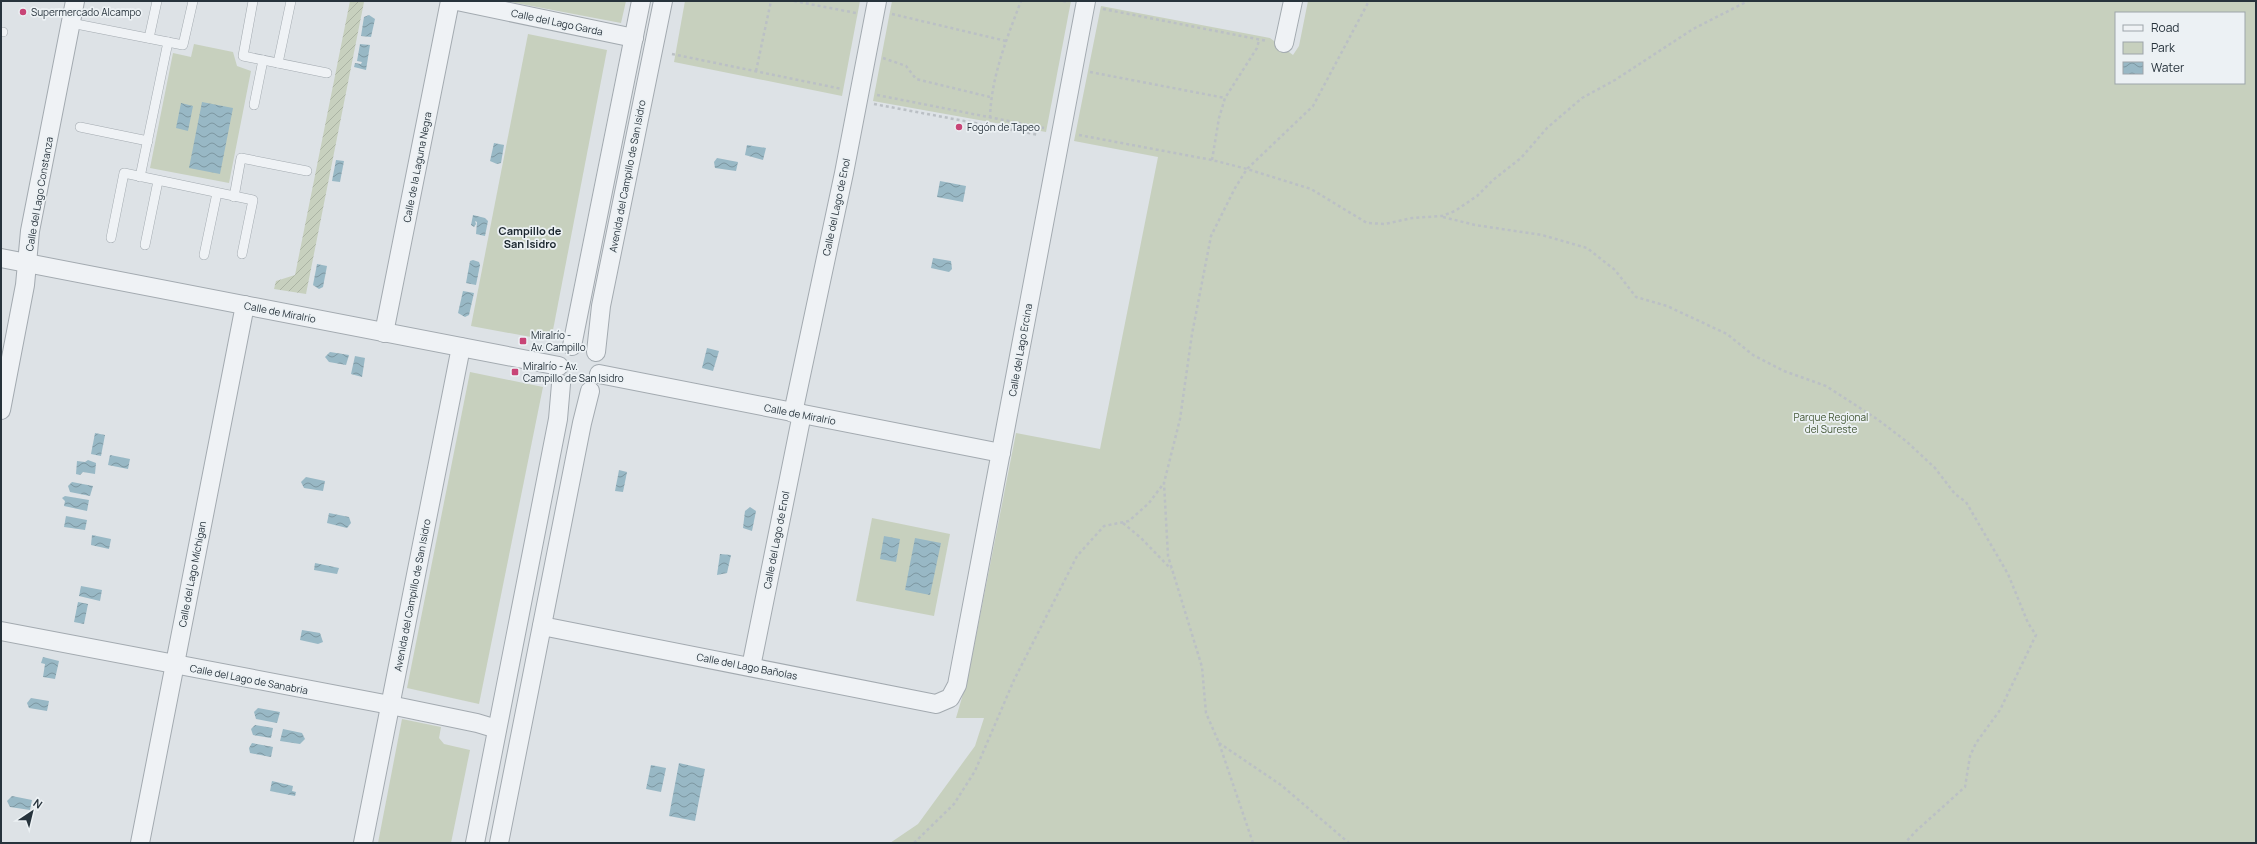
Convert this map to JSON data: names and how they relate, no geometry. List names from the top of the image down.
{
  "streets": {
    "street": [
      "Calle del Lago Garda",
      "Calle de la Laguna Negra",
      "Avenida del Campillo de San Isidro",
      "Calle del Lago Constanza",
      "Calle del Lago de Enol",
      "Calle de Miralrío",
      "Calle del Lago Ercina",
      "Calle del Lago Míchigan",
      "Calle del Lago Bañolas",
      "Calle del Lago de Sanabria"
    ]
  },
  "crossings": [
    ["Calle del Lago Garda", "Avenida del Campillo de San Isidro"],
    ["Calle de la Laguna Negra", "Calle de Miralrío"],
    ["Avenida del Campillo de San Isidro", "Calle de Miralrío"],
    ["Avenida del Campillo de San Isidro", "Calle del Lago de Sanabria"],
    ["Calle del Lago Constanza", "Calle de Miralrío"],
    ["Calle del Lago de Enol", "Calle de Miralrío"],
    ["Calle del Lago de Enol", "Calle del Lago Bañolas"],
    ["Calle de Miralrío", "Calle del Lago Ercina"],
    ["Calle de Miralrío", "Calle del Lago Míchigan"],
    ["Calle del Lago Ercina", "Calle del Lago Bañolas"],
    ["Calle del Lago Míchigan", "Calle del Lago de Sanabria"]
  ],
  "districts": ["Campillo de San Isidro"],
  "parks": ["Parque Regional del Sureste"],
  "places": {
    "other": ["Supermercado Alcampo", "Fogón de Tapeo"],
    "transit": ["Miralrío - Av. Campillo", "Miralrío - Av. Campillo de San Isidro"]
  },
  "legend": ["Road", "Park", "Water"],
  "north": "top right"
}
